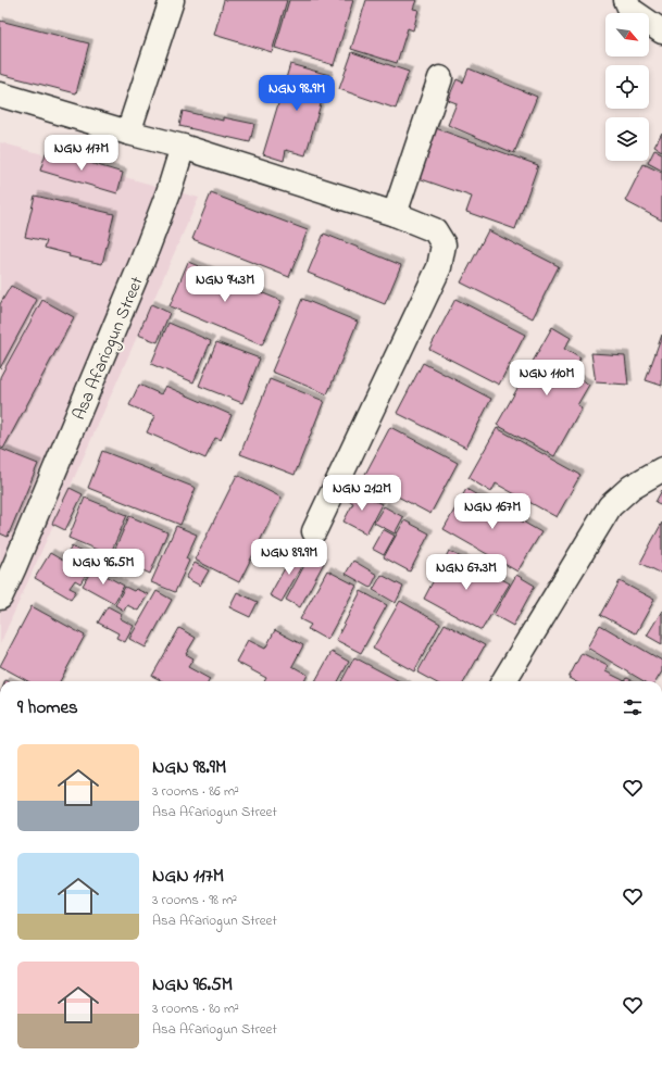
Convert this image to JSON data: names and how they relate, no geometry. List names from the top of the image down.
{
  "streets": {
    "street": ["Asa Afariogun Street"]
  },
  "north": "bottom right",
  "page": {
    "price": [
      "NGN 98.9M",
      "NGN 117M",
      "NGN 94.3M",
      "NGN 110M",
      "NGN 212M",
      "NGN 167M",
      "NGN 89.9M",
      "NGN 96.5M",
      "NGN 67.3M"
    ],
    "heading": "9 homes",
    "list": [
      {
        "name": "NGN 98.9M",
        "note": "3 rooms · 86 m² · Asa Afariogun Street"
      },
      {
        "name": "NGN 117M",
        "note": "3 rooms · 98 m² · Asa Afariogun Street"
      },
      {
        "name": "NGN 96.5M",
        "note": "3 rooms · 80 m² · Asa Afariogun Street"
      }
    ]
  }
}
